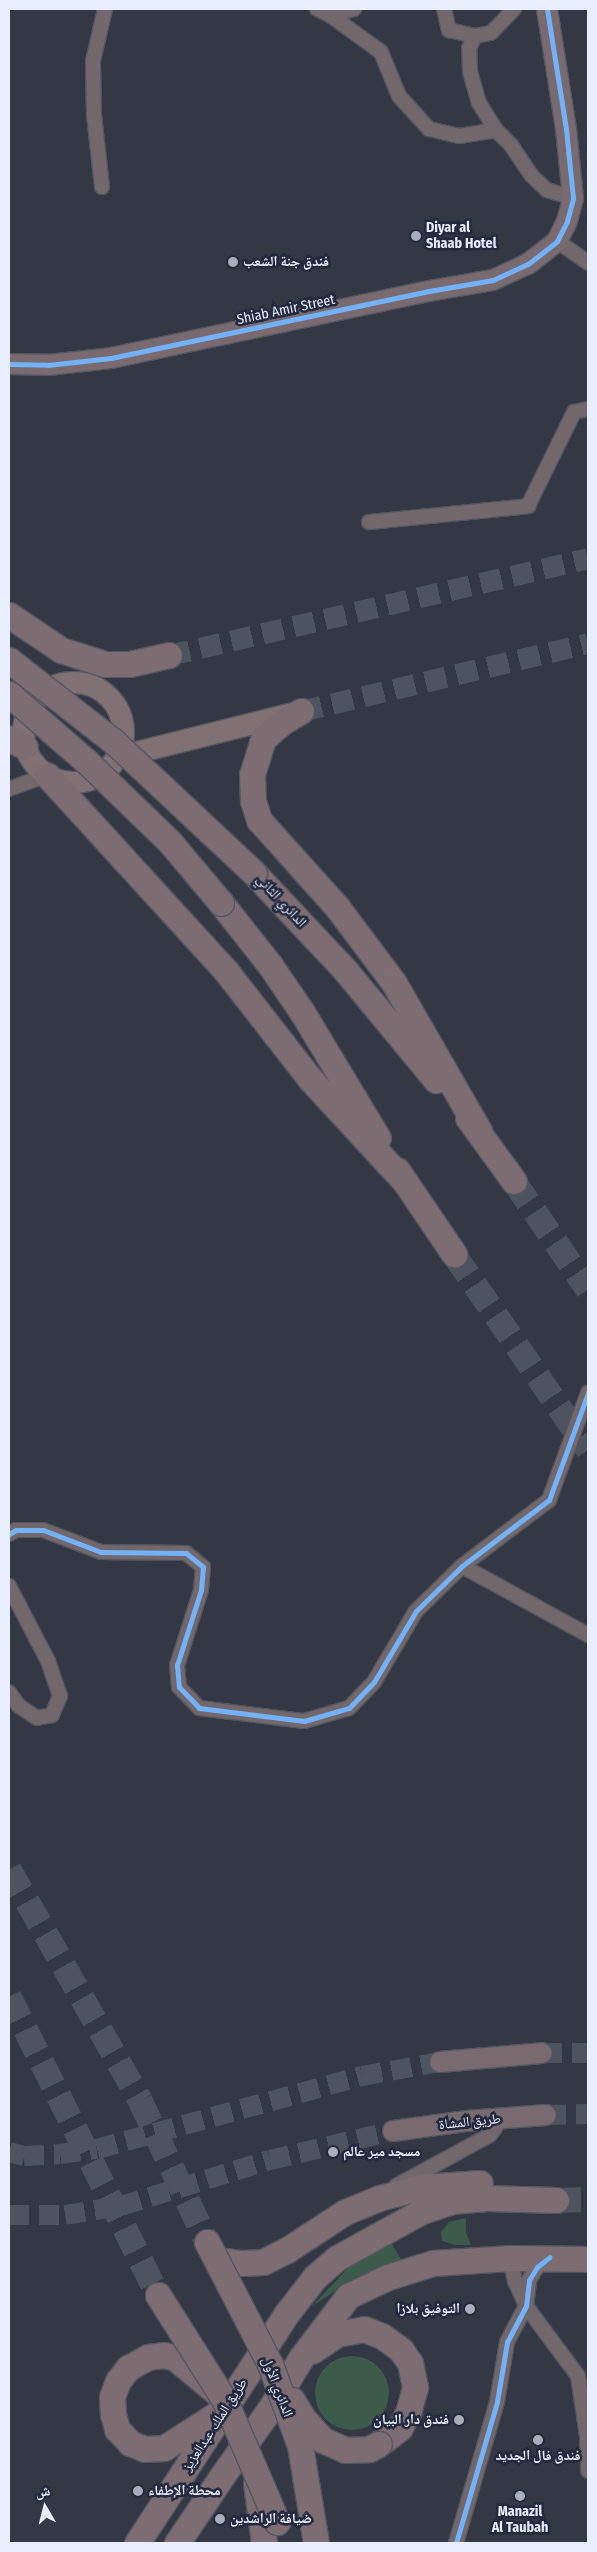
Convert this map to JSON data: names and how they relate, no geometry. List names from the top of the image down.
{
  "streets": {
    "highway": ["الدائري الثاني", "الدائري الأول", "طريق الملك عبدالعزيز"],
    "street": ["Shiab Amir Street", "طريق المشاة"]
  },
  "crossings": [
    ["الدائري الأول", "طريق الملك عبدالعزيز"]
  ],
  "places": [
    "Diyar al Shaab Hotel",
    "فندق جنة الشعب",
    "مسجد مير عالم",
    "التوفيق بلازا",
    "فندق دار البيان",
    "فندق فال الجديد",
    "محطة الإطفاء",
    "Manazil Al Taubah",
    "ضيافة الراشدين"
  ],
  "north": "top"
}
